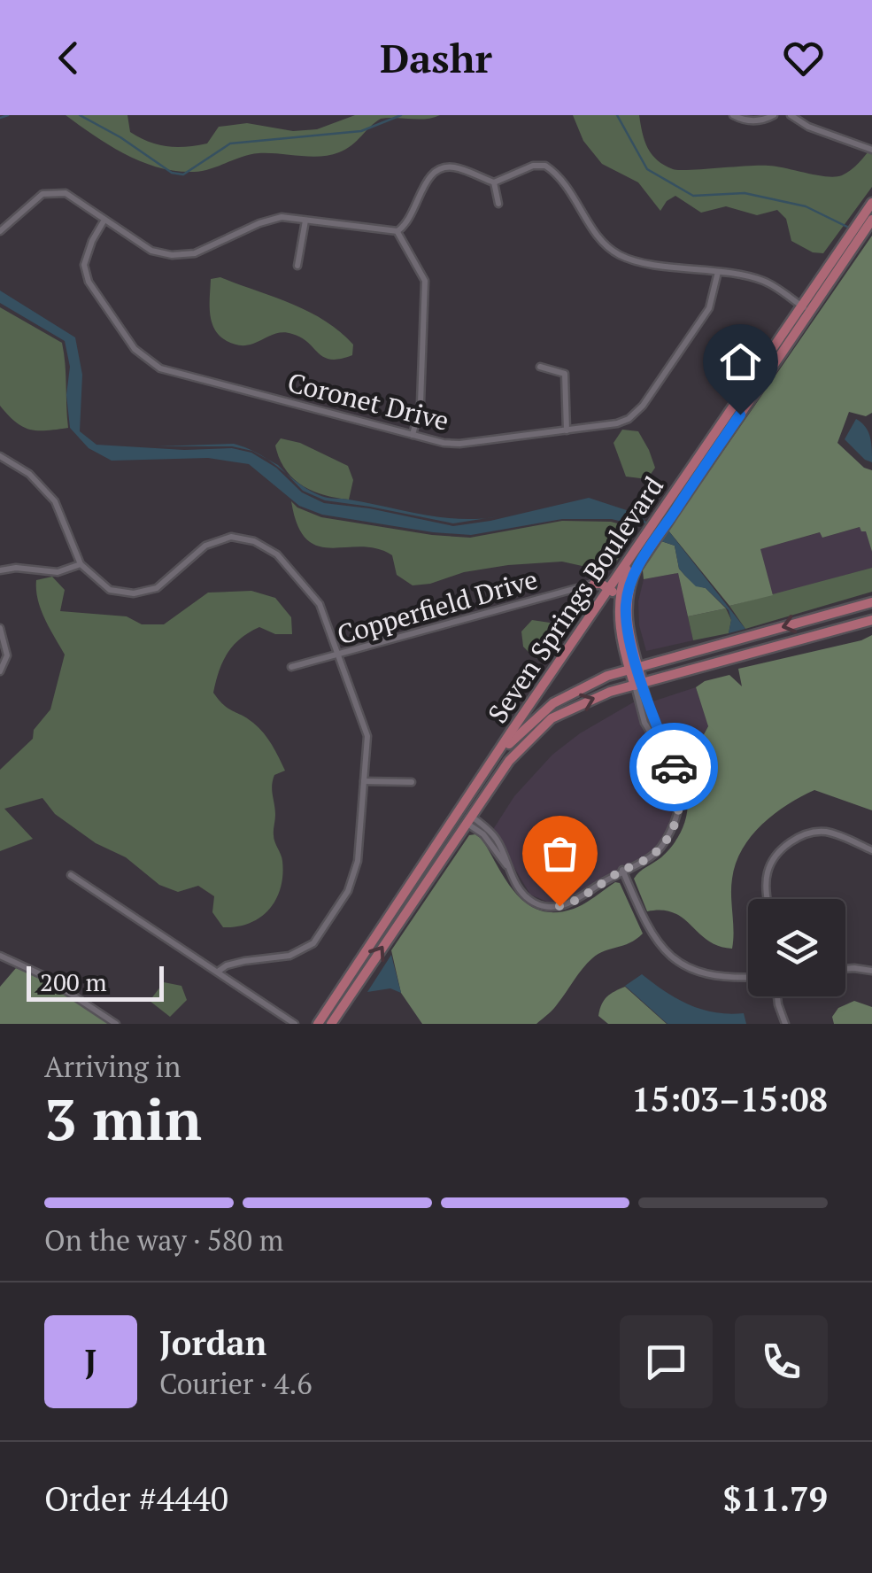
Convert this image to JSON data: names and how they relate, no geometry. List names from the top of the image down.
{
  "streets": {
    "main road": ["Seven Springs Boulevard"],
    "street": ["Coronet Drive", "Copperfield Drive"]
  },
  "scale_bar": "200 m",
  "page": {
    "header": "Dashr",
    "scale": "200 m",
    "heading": ["3 min", "Arriving in", "15:03–15:08"],
    "panel": [
      "Jordan",
      "Courier · 4.6",
      "Order #4440",
      "$11.79"
    ],
    "bar": "On the way · 580 m",
    "round": "J"
  }
}
